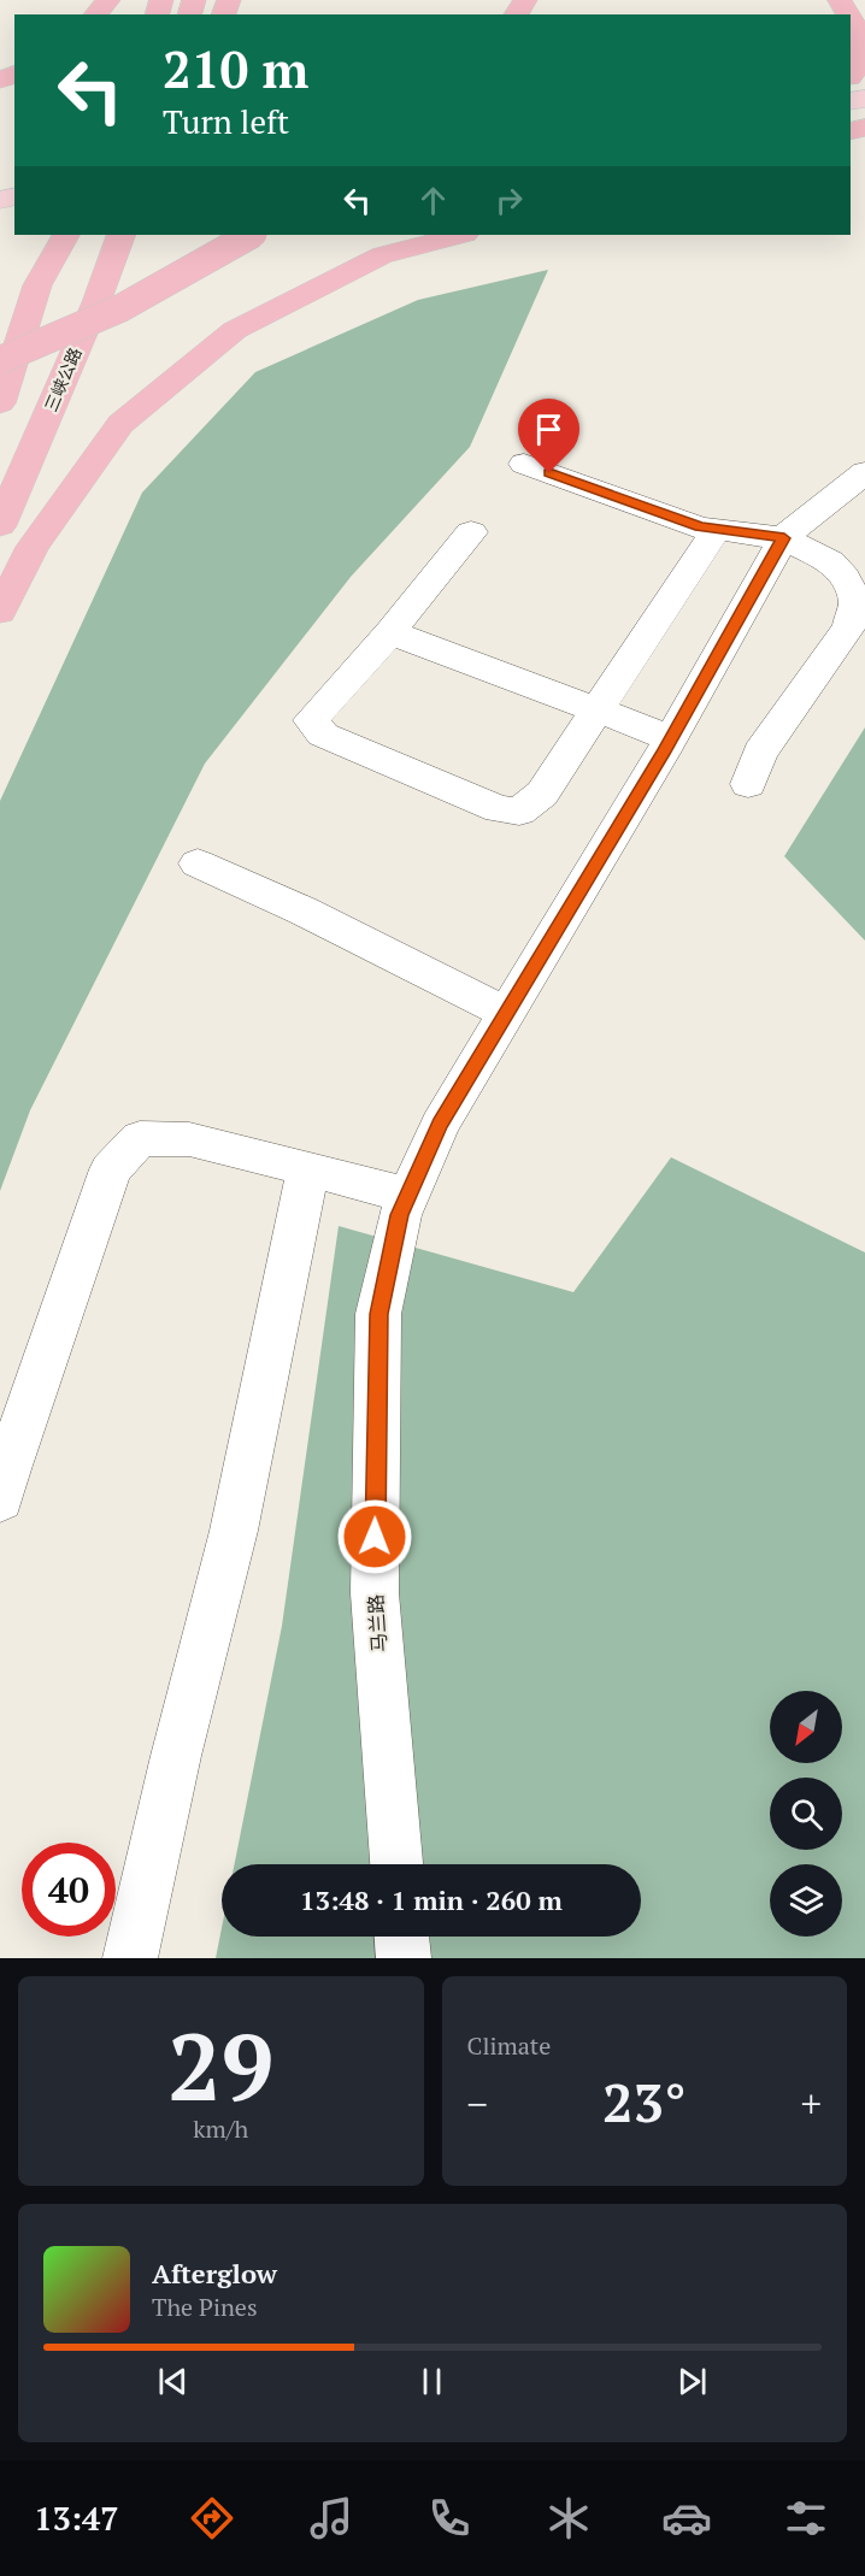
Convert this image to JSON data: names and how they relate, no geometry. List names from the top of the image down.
{
  "streets": {
    "highway": ["三峡公路"],
    "street": ["马兰路"]
  },
  "north": "bottom left",
  "page": {
    "turn": ["210 m", "Turn left"],
    "limit": "40",
    "trip": "13:48 · 1 min · 260 m",
    "tile": [
      ["29", "km/h"],
      "Climate"
    ],
    "heat": ["−", "23°", "+"],
    "song": ["Afterglow", "The Pines"],
    "tabs": "13:47"
  }
}
